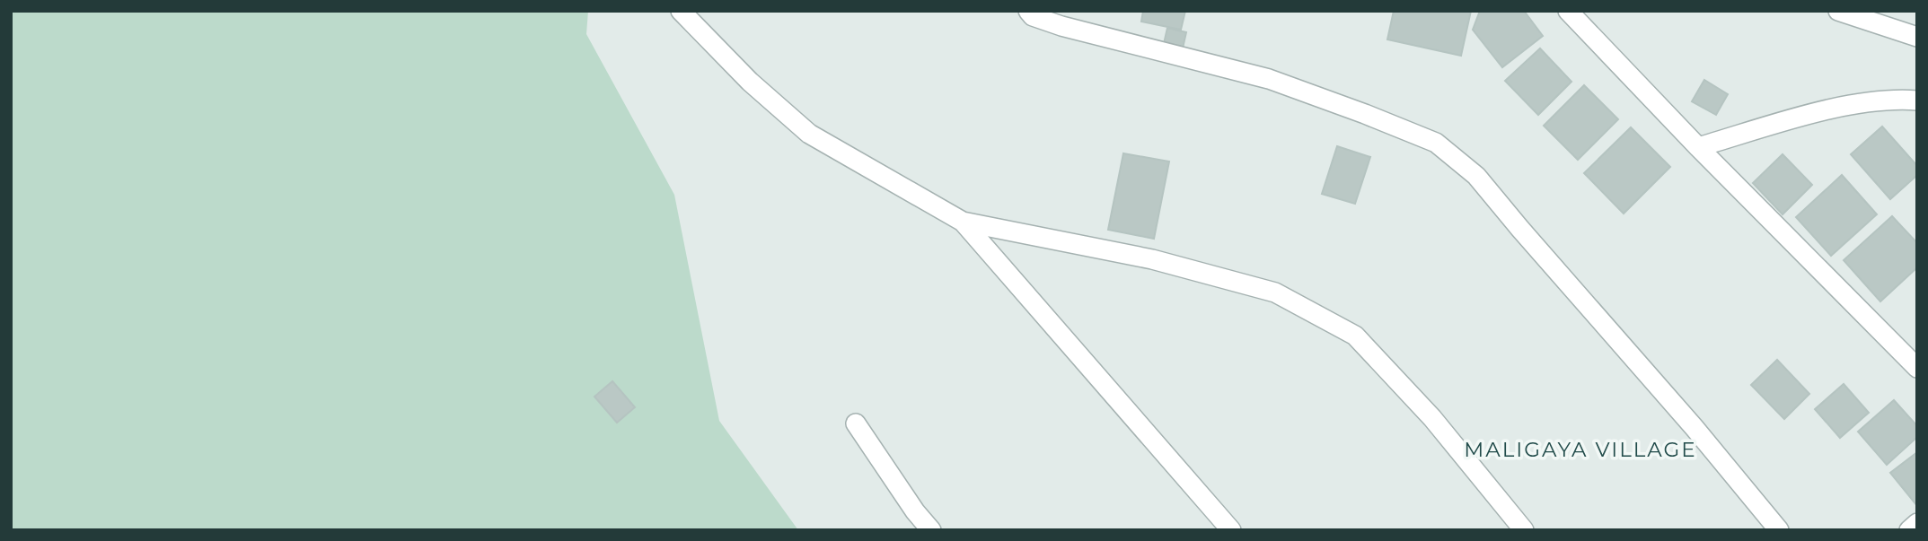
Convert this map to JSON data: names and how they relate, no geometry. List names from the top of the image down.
{
  "districts": ["MALIGAYA VILLAGE"]
}
